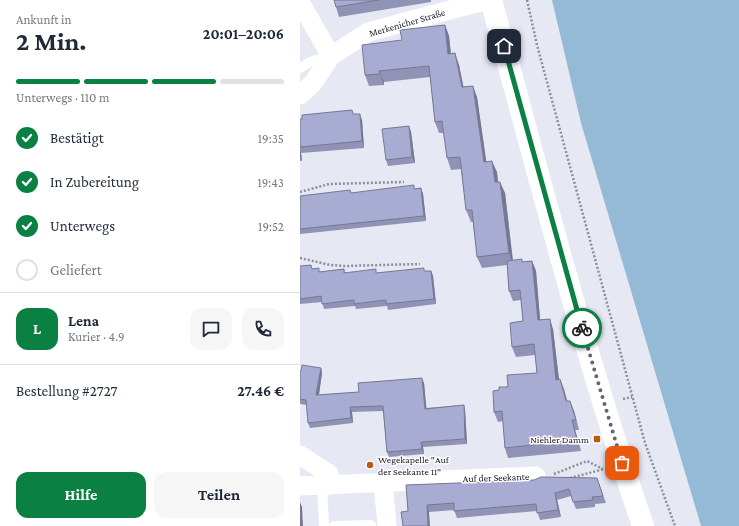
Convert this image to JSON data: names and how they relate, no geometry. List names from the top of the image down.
{
  "streets": {
    "street": ["Merkenicher Straße", "Auf der Seekante"]
  },
  "places": {
    "transit": ["Niehler Damm"],
    "other": ["Wegekapelle \"Auf der Seekante 11\""]
  },
  "page": {
    "heading": ["2 Min.", "Ankunft in", "20:01–20:06"],
    "panel": [
      "Lena",
      "Kurier · 4.9",
      "Bestellung #2727",
      "27.46 €"
    ],
    "bar": "Unterwegs · 110 m",
    "list": [
      ["Bestätigt", "19:35"],
      ["In Zubereitung", "19:43"],
      ["Unterwegs", "19:52"],
      "Geliefert"
    ],
    "round": "L",
    "buttons": ["Hilfe", "Teilen"]
  }
}
